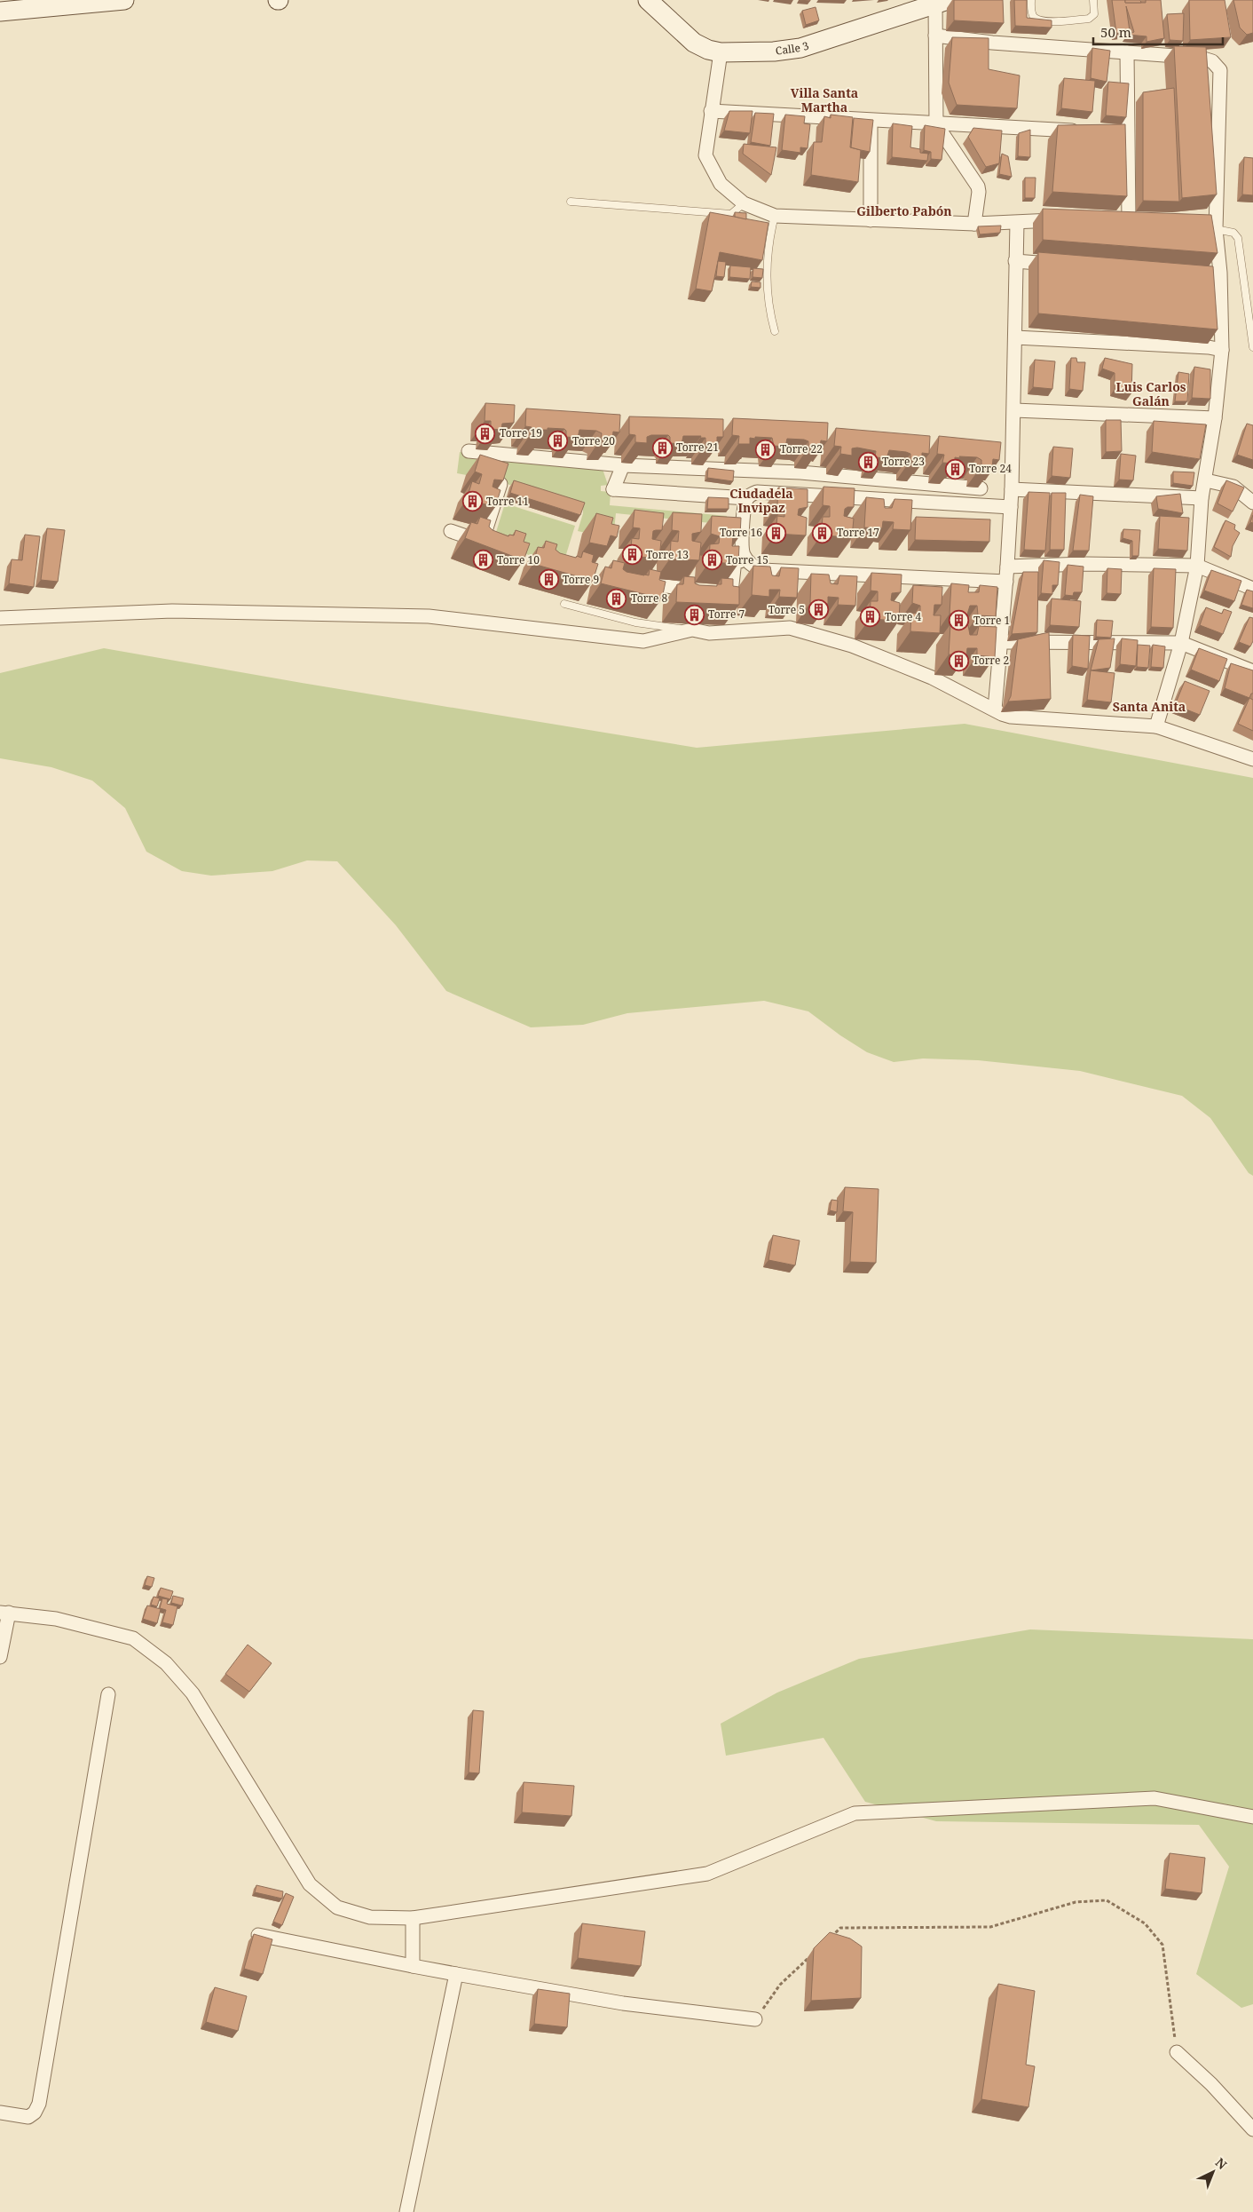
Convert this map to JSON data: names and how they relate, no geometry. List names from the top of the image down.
{
  "streets": {
    "street": ["Calle 3"]
  },
  "districts": [
    "Villa Santa Martha",
    "Gilberto Pabón",
    "Luis Carlos Galán",
    "Ciudadela Invipaz",
    "Santa Anita"
  ],
  "places": {
    "building": [
      "Torre 19",
      "Torre 20",
      "Torre 21",
      "Torre 22",
      "Torre 23",
      "Torre 24",
      "Torre 11",
      "Torre 16",
      "Torre 17",
      "Torre 13",
      "Torre 10",
      "Torre 15",
      "Torre 9",
      "Torre 8",
      "Torre 5",
      "Torre 7",
      "Torre 4",
      "Torre 1",
      "Torre 2"
    ]
  },
  "scale_bar": "50 m",
  "north": "top right"
}
